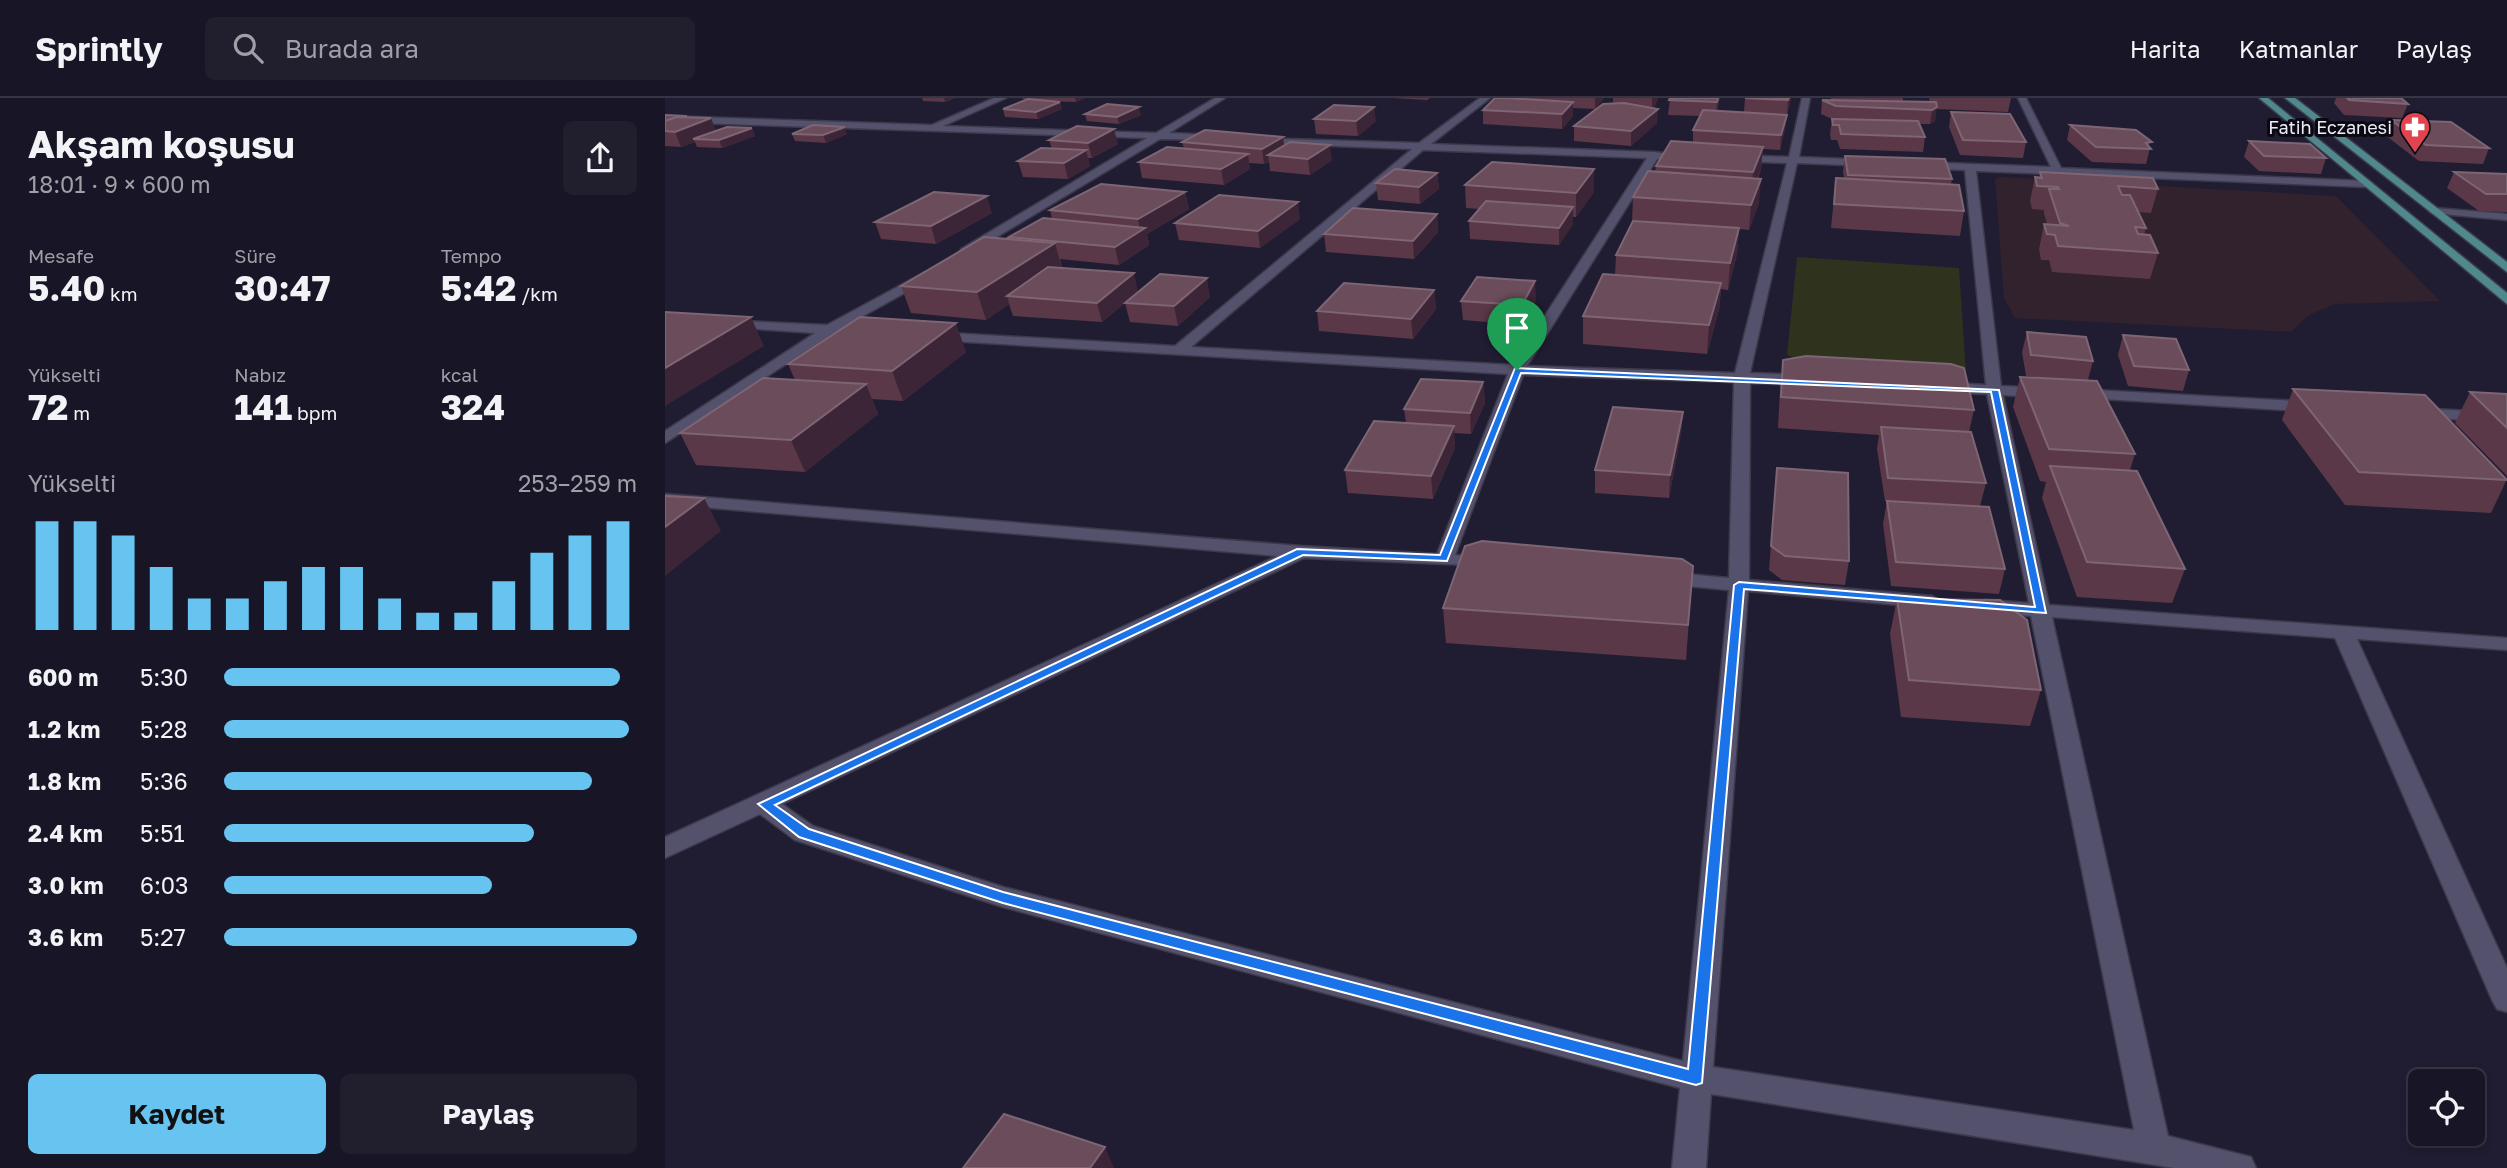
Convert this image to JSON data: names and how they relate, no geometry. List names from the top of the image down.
{
  "places": {
    "pharmacy": ["Fatih Eczanesi"]
  },
  "page": {
    "header": "Sprintly",
    "search": "Burada ara",
    "nav": ["Harita", "Katmanlar", "Paylaş"],
    "heading": ["Akşam koşusu", "18:01 · 9 × 600 m"],
    "stats": [
      ["Mesafe", "5.40 km"],
      ["Süre", "30:47"],
      ["Tempo", "5:42 /km"],
      ["Yükselti", "72 m"],
      ["Nabız", "141 bpm"],
      ["kcal", "324"]
    ],
    "chart": ["Yükselti", "253–259 m"],
    "list": [
      {
        "name": "600 m",
        "note": "5:30"
      },
      {
        "name": "1.2 km",
        "note": "5:28"
      },
      {
        "name": "1.8 km",
        "note": "5:36"
      },
      {
        "name": "2.4 km",
        "note": "5:51"
      },
      {
        "name": "3.0 km",
        "note": "6:03"
      },
      {
        "name": "3.6 km",
        "note": "5:27"
      }
    ],
    "buttons": ["Kaydet", "Paylaş"]
  }
}
